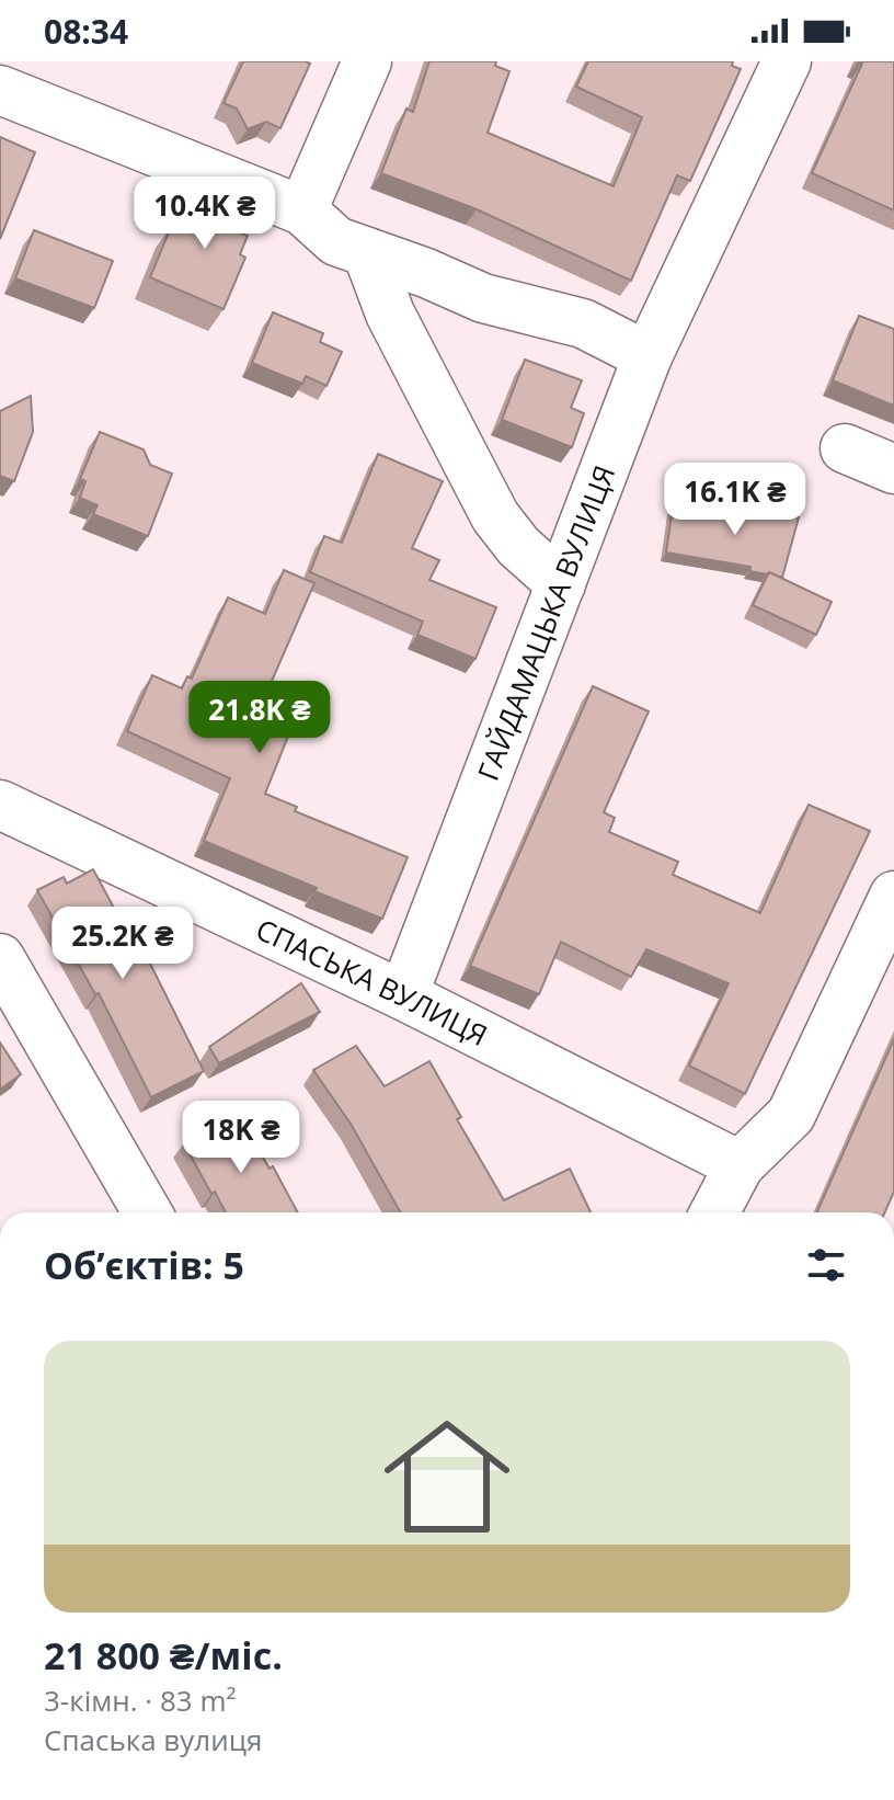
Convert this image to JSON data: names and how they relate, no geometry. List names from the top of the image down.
{
  "streets": {
    "street": ["ГАЙДАМАЦЬКА ВУЛИЦЯ", "СПАСЬКА ВУЛИЦЯ"]
  },
  "crossings": [
    ["ГАЙДАМАЦЬКА ВУЛИЦЯ", "СПАСЬКА ВУЛИЦЯ"]
  ],
  "page": {
    "status": "08:34",
    "price": [
      "10.4K ₴",
      "16.1K ₴",
      "21.8K ₴",
      "25.2K ₴",
      "18K ₴"
    ],
    "heading": "Об’єктів: 5",
    "list": [
      {
        "name": "21 800 ₴/міс.",
        "note": "3-кімн. · 83 m² · Спаська вулиця"
      }
    ]
  }
}
